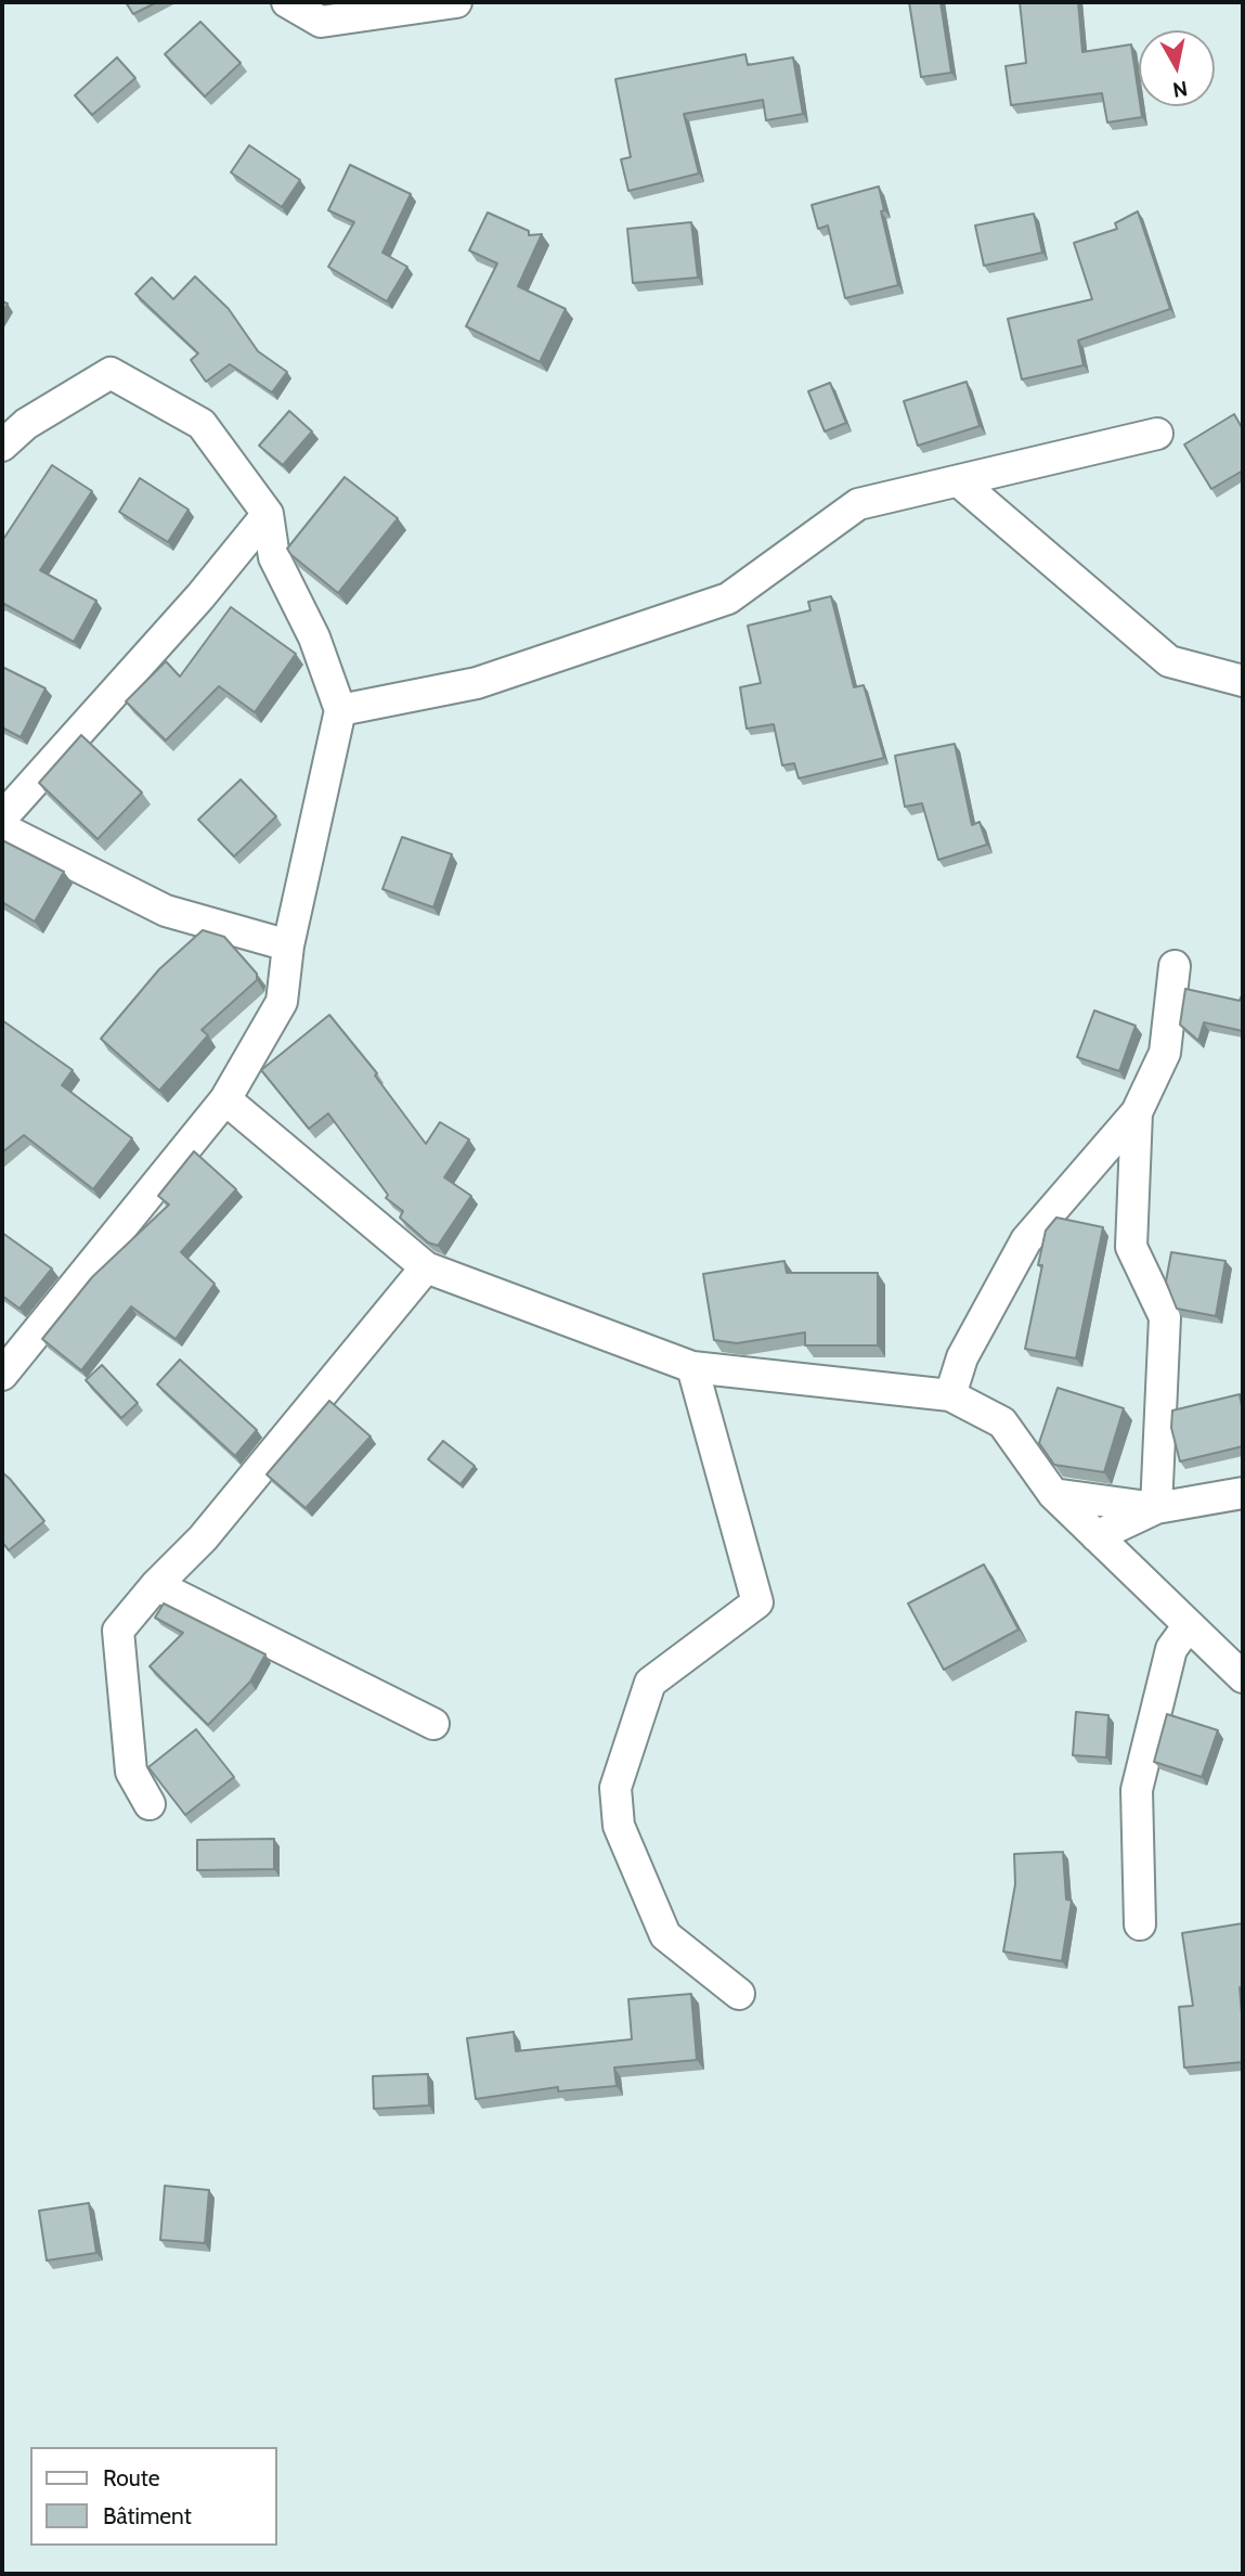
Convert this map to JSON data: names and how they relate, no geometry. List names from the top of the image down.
{
  "legend": ["Route", "Bâtiment"],
  "north": "bottom"
}
